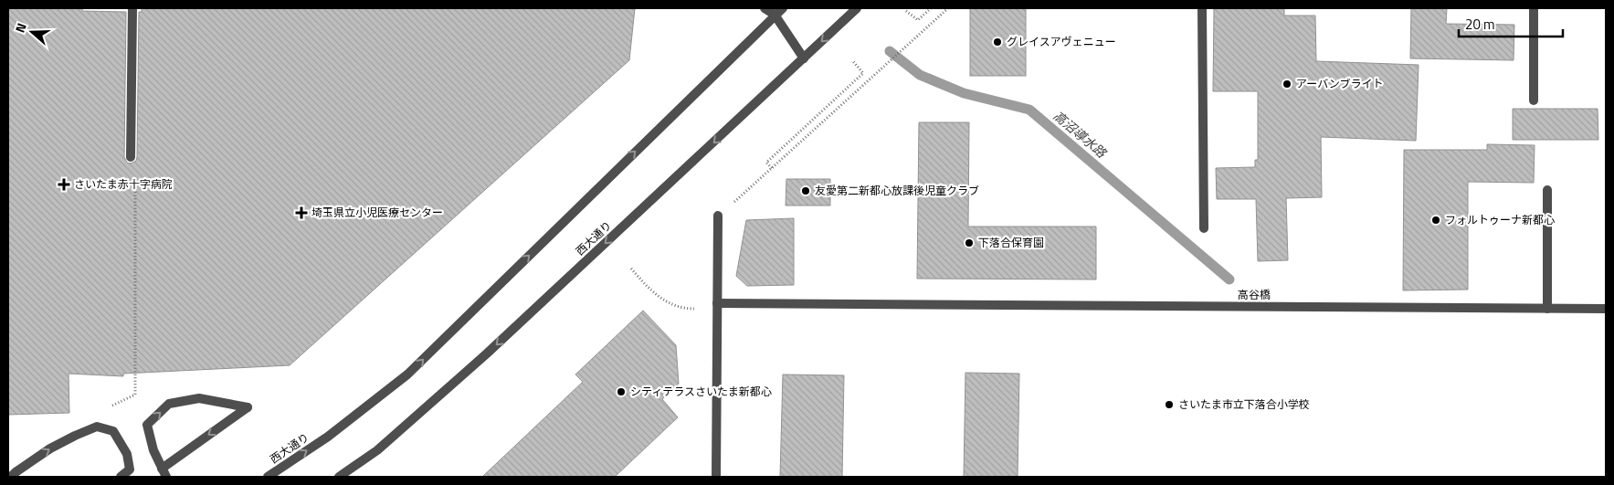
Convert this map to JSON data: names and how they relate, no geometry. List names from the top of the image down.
{
  "streets": {
    "street": ["西大通り", "高谷橋"]
  },
  "water": ["高沼導水路"],
  "places": {
    "other": [
      "グレイスアヴェニュー",
      "アーバンブライト",
      "友愛第二新都心放課後児童クラブ",
      "フォルトゥーナ新都心",
      "下落合保育園",
      "シティテラスさいたま新都心",
      "さいたま市立下落合小学校"
    ],
    "health": ["さいたま赤十字病院", "埼玉県立小児医療センター"]
  },
  "scale_bar": "20 m",
  "north": "left"
}
